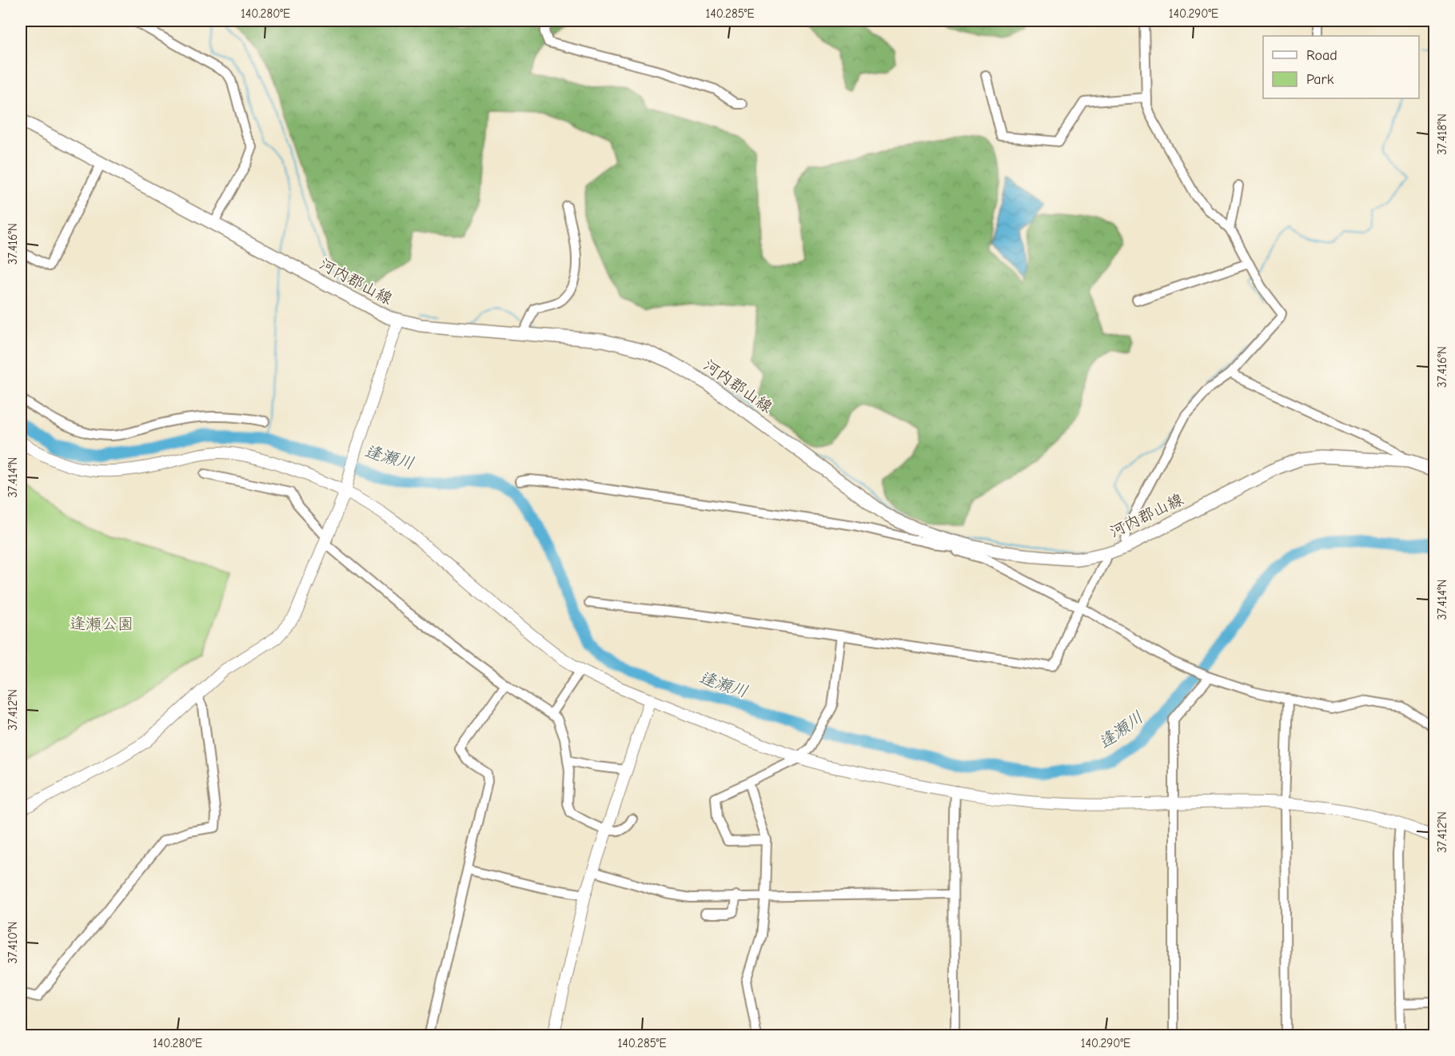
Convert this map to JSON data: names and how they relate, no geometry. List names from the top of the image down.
{
  "streets": {
    "main road": ["河内郡山線"]
  },
  "water": ["逢瀬川"],
  "parks": ["逢瀬公園"],
  "legend": ["Road", "Park"],
  "coordinates": [
    "140.280°E",
    "140.285°E",
    "140.290°E",
    "37.418°N",
    "37.416°N",
    "37.414°N",
    "37.412°N",
    "37.410°N"
  ]
}
